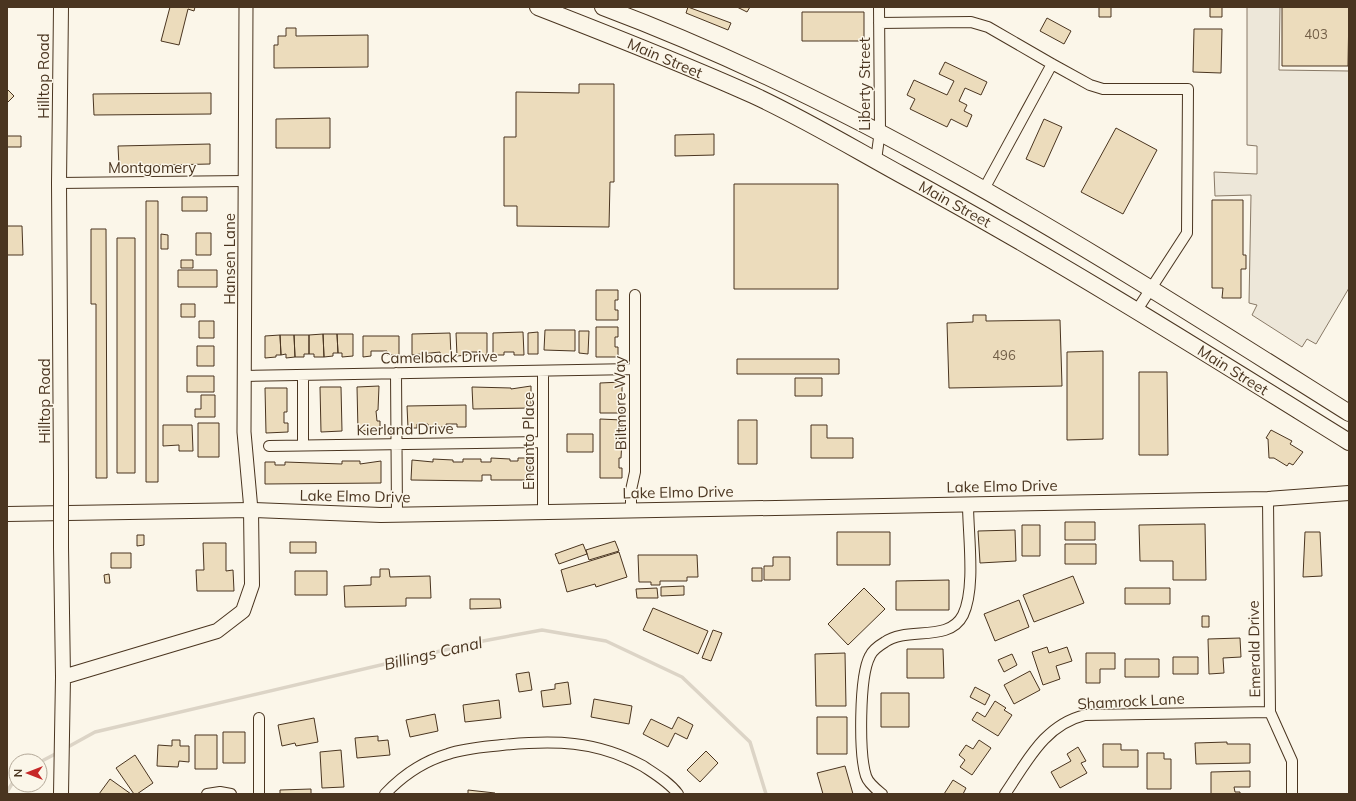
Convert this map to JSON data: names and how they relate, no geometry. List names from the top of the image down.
{
  "streets": {
    "main road": ["Main Street", "Hilltop Road", "Lake Elmo Drive"],
    "street": [
      "Liberty Street",
      "Montgomery",
      "Hansen Lane",
      "Camelback Drive",
      "Biltmore Way",
      "Kierland Drive",
      "Encanto Place",
      "Emerald Drive",
      "Shamrock Lane"
    ]
  },
  "crossings": [
    ["Main Street", "Liberty Street"],
    ["Hilltop Road", "Montgomery"],
    ["Montgomery", "Hansen Lane"],
    ["Hansen Lane", "Camelback Drive"],
    ["Hansen Lane", "Lake Elmo Drive"],
    ["Camelback Drive", "Biltmore Way"],
    ["Camelback Drive", "Encanto Place"],
    ["Biltmore Way", "Lake Elmo Drive"],
    ["Kierland Drive", "Encanto Place"],
    ["Encanto Place", "Lake Elmo Drive"],
    ["Lake Elmo Drive", "Emerald Drive"],
    ["Emerald Drive", "Shamrock Lane"]
  ],
  "water": ["Billings Canal"],
  "house_numbers": ["403", "496"],
  "north": "left"
}
